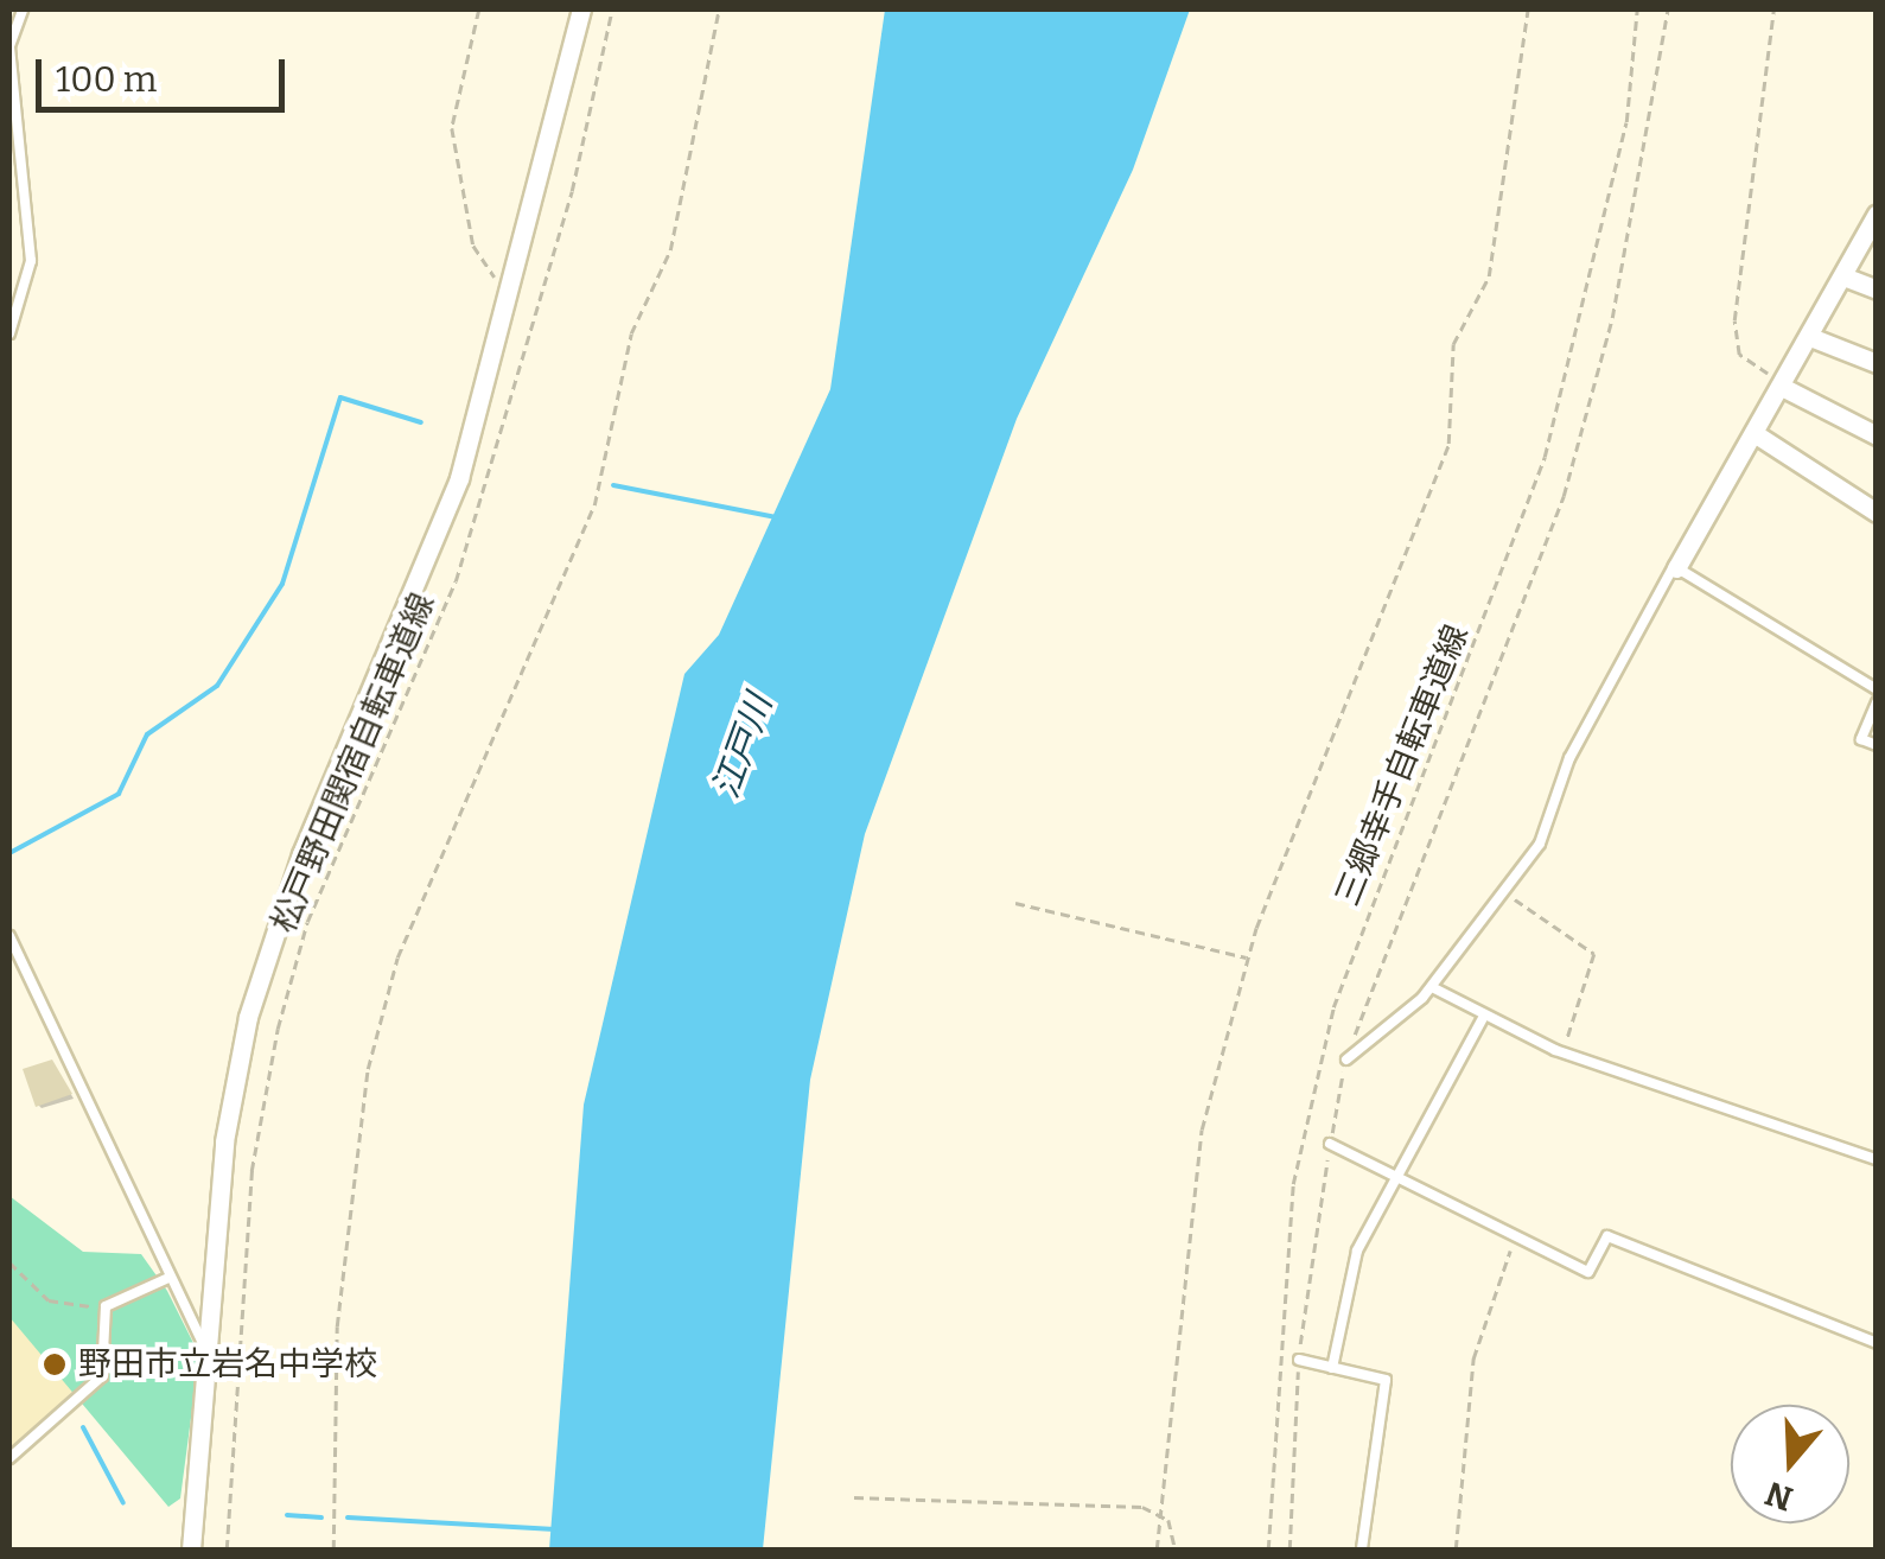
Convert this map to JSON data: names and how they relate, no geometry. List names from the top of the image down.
{
  "streets": {
    "path": ["松戸野田関宿自転車道線", "三郷幸手自転車道線"]
  },
  "water": ["江戸川"],
  "places": ["野田市立岩名中学校"],
  "scale_bar": "100 m",
  "north": "bottom"
}
